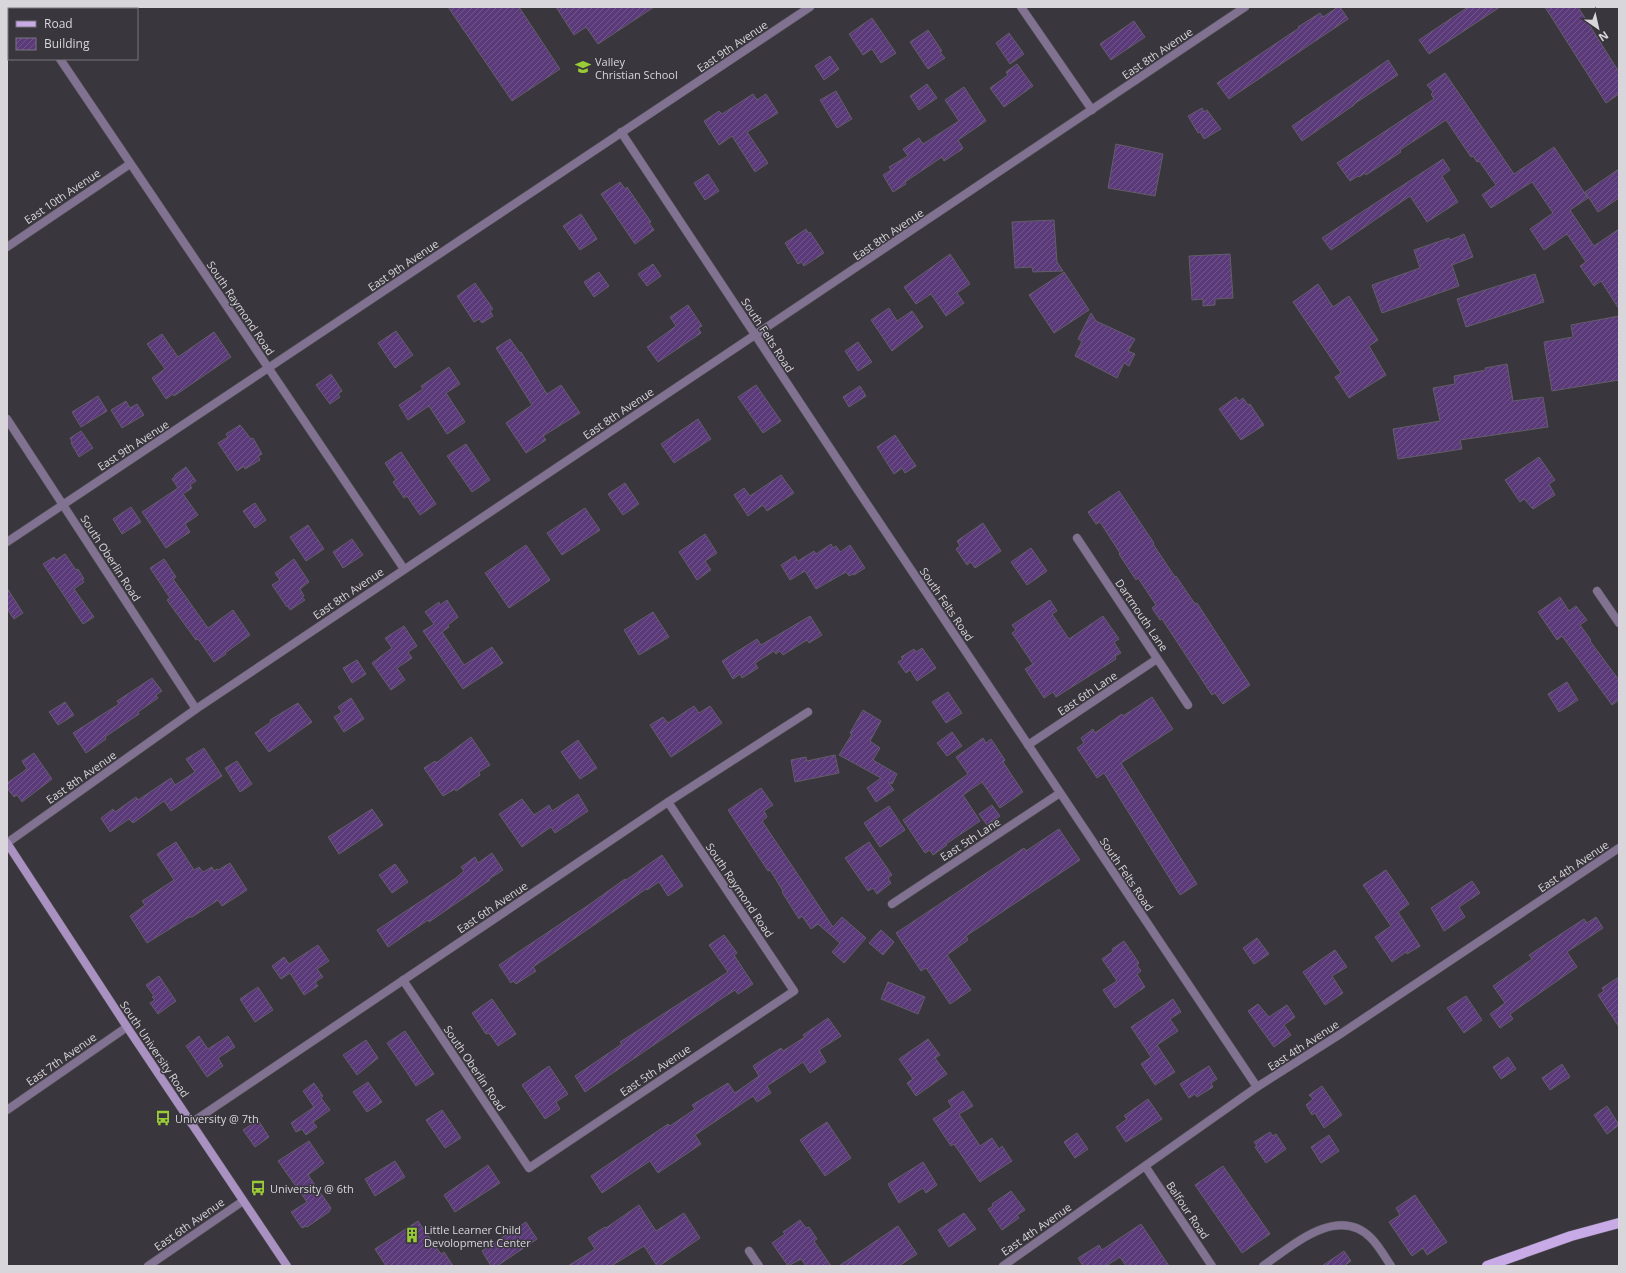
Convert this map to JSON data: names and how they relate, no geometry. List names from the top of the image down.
{
  "streets": {
    "main road": ["South University Road"],
    "street": [
      "East 9th Avenue",
      "East 8th Avenue",
      "East 10th Avenue",
      "South Raymond Road",
      "South Felts Road",
      "South Oberlin Road",
      "Dartmouth Lane",
      "East 6th Lane",
      "East 5th Lane",
      "East 4th Avenue",
      "East 6th Avenue",
      "East 7th Avenue",
      "East 5th Avenue",
      "Balfour Road"
    ]
  },
  "crossings": [
    ["East 9th Avenue", "South Raymond Road"],
    ["East 9th Avenue", "South Felts Road"],
    ["East 9th Avenue", "South Oberlin Road"],
    ["East 8th Avenue", "South Raymond Road"],
    ["East 8th Avenue", "South Felts Road"],
    ["East 8th Avenue", "South Oberlin Road"],
    ["East 8th Avenue", "South University Road"],
    ["East 10th Avenue", "South Raymond Road"],
    ["South Raymond Road", "East 6th Avenue"],
    ["South Raymond Road", "East 5th Avenue"],
    ["South Felts Road", "East 6th Lane"],
    ["South Felts Road", "East 5th Lane"],
    ["South Felts Road", "East 4th Avenue"],
    ["South Oberlin Road", "East 6th Avenue"],
    ["South Oberlin Road", "East 5th Avenue"],
    ["Dartmouth Lane", "East 6th Lane"],
    ["East 4th Avenue", "Balfour Road"],
    ["East 6th Avenue", "South University Road"],
    ["South University Road", "East 7th Avenue"]
  ],
  "places": {
    "school or university": ["Valley Christian School"],
    "bus stop": ["University @ 7th", "University @ 6th"],
    "building": ["Little Learner Child Devolopment Center"]
  },
  "legend": ["Road", "Building"],
  "north": "bottom right"
}
